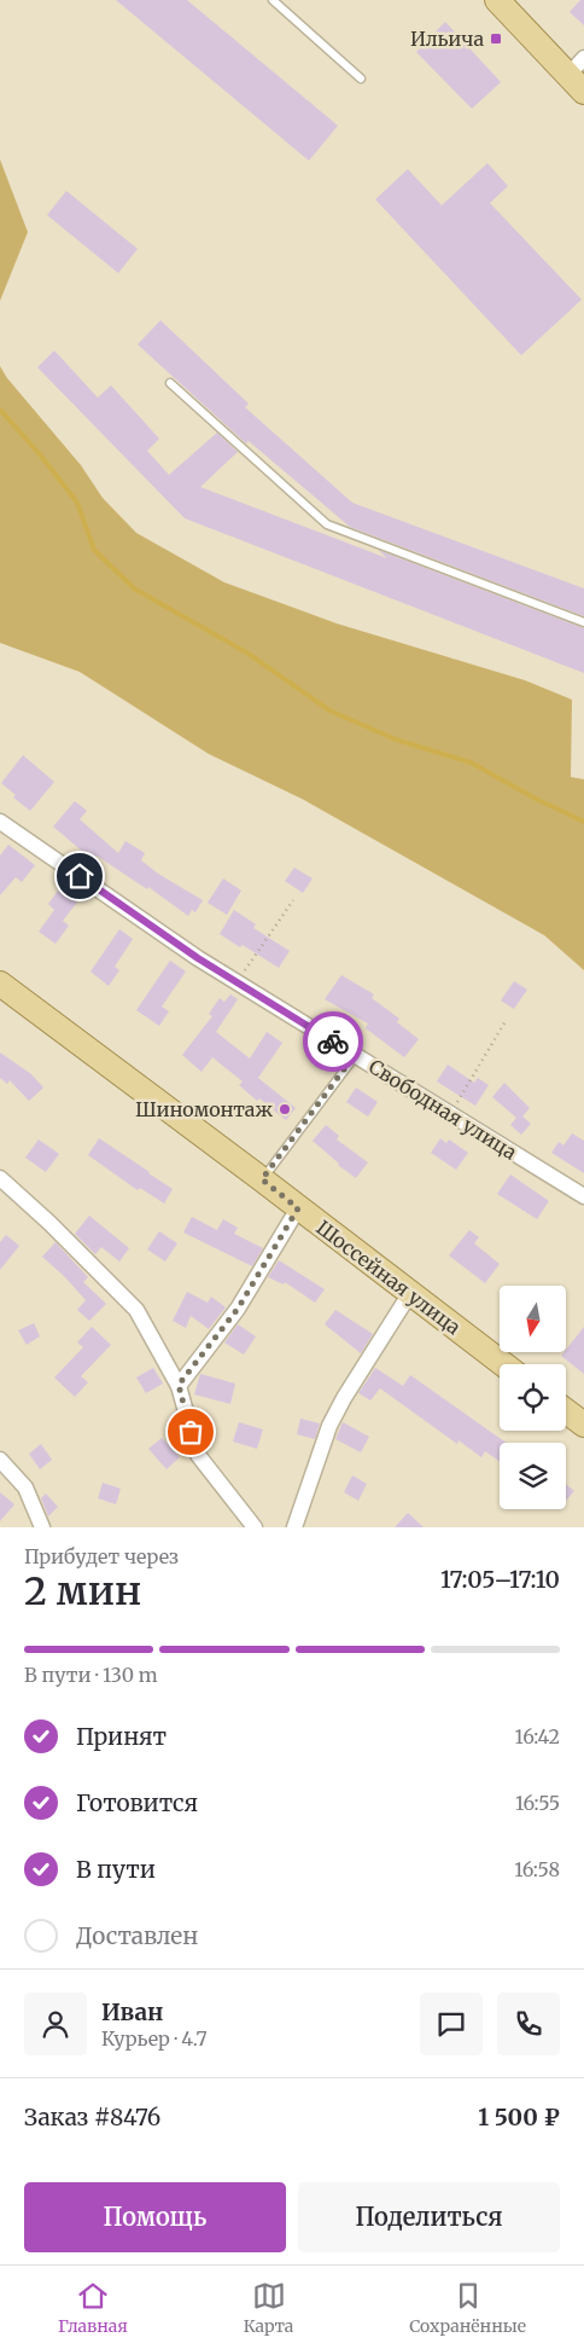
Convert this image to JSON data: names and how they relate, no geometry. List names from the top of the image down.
{
  "streets": {
    "main road": ["Шоссейная улица"],
    "street": ["Свободная улица"]
  },
  "places": {
    "transit": ["Ильича"],
    "other": ["Шиномонтаж"]
  },
  "north": "bottom",
  "page": {
    "heading": ["2 мин", "Прибудет через", "17:05–17:10"],
    "panel": [
      "Иван",
      "Курьер · 4.7",
      "Заказ #8476",
      "1 500 ₽"
    ],
    "bar": "В пути · 130 m",
    "list": [
      ["Принят", "16:42"],
      ["Готовится", "16:55"],
      ["В пути", "16:58"],
      "Доставлен"
    ],
    "buttons": ["Помощь", "Поделиться"],
    "tabs": ["Главная", "Карта", "Сохранённые"]
  }
}
